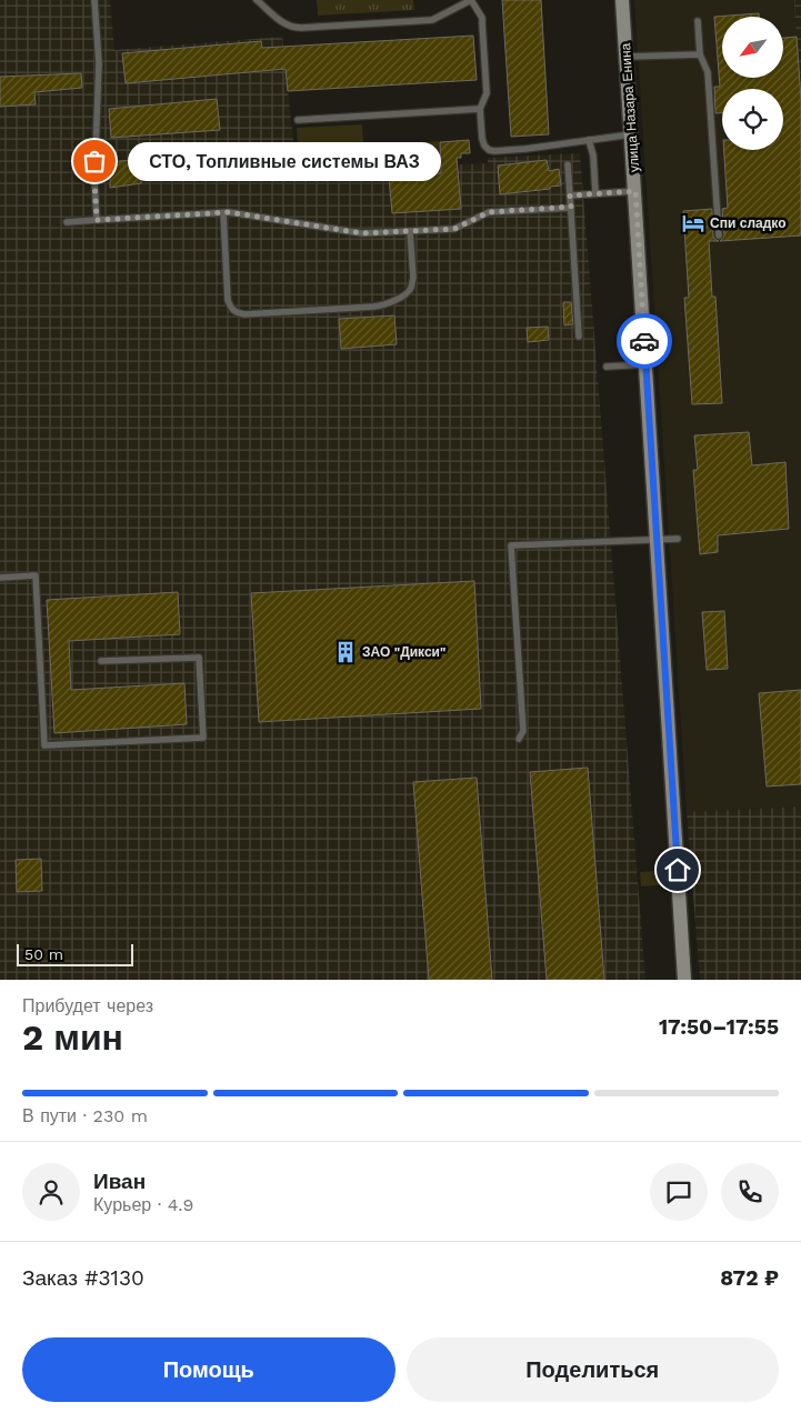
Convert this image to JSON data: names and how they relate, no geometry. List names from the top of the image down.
{
  "streets": {
    "main road": ["улица Назара Енина"]
  },
  "places": {
    "other": ["СТО, Топливные системы ВАЗ"],
    "hotel": ["Спи сладко"],
    "building": ["ЗАО \"Дикси\""]
  },
  "scale_bar": "50 m",
  "north": "bottom left",
  "page": {
    "bubble": "СТО, Топливные системы ВАЗ",
    "scale": "50 m",
    "heading": ["2 мин", "Прибудет через", "17:50–17:55"],
    "panel": [
      "Иван",
      "Курьер · 4.9",
      "Заказ #3130",
      "872 ₽"
    ],
    "bar": "В пути · 230 m",
    "buttons": ["Помощь", "Поделиться"]
  }
}
